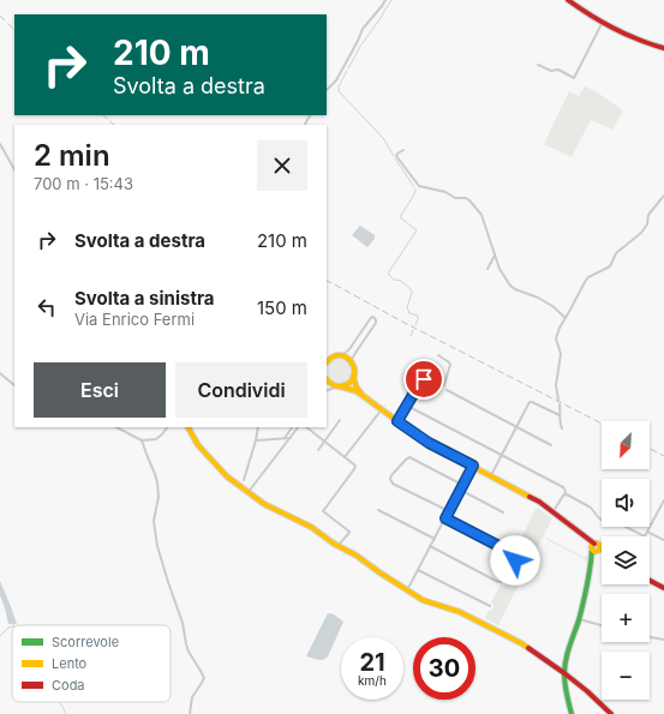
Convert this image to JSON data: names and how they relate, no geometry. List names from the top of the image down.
{
  "legend": ["Scorrevole", "Lento", "Coda"],
  "north": "bottom left",
  "page": {
    "turn": ["210 m", "Svolta a destra"],
    "heading": ["2 min", "700 m · 15:43"],
    "list": [
      {
        "name": "Svolta a destra",
        "value": "210 m"
      },
      {
        "name": "Svolta a sinistra",
        "note": "Via Enrico Fermi",
        "value": "150 m"
      }
    ],
    "buttons": ["Esci", "Condividi"],
    "map_buttons": ["+", "−"],
    "speed": "21 km/h",
    "limit": "30"
  }
}
